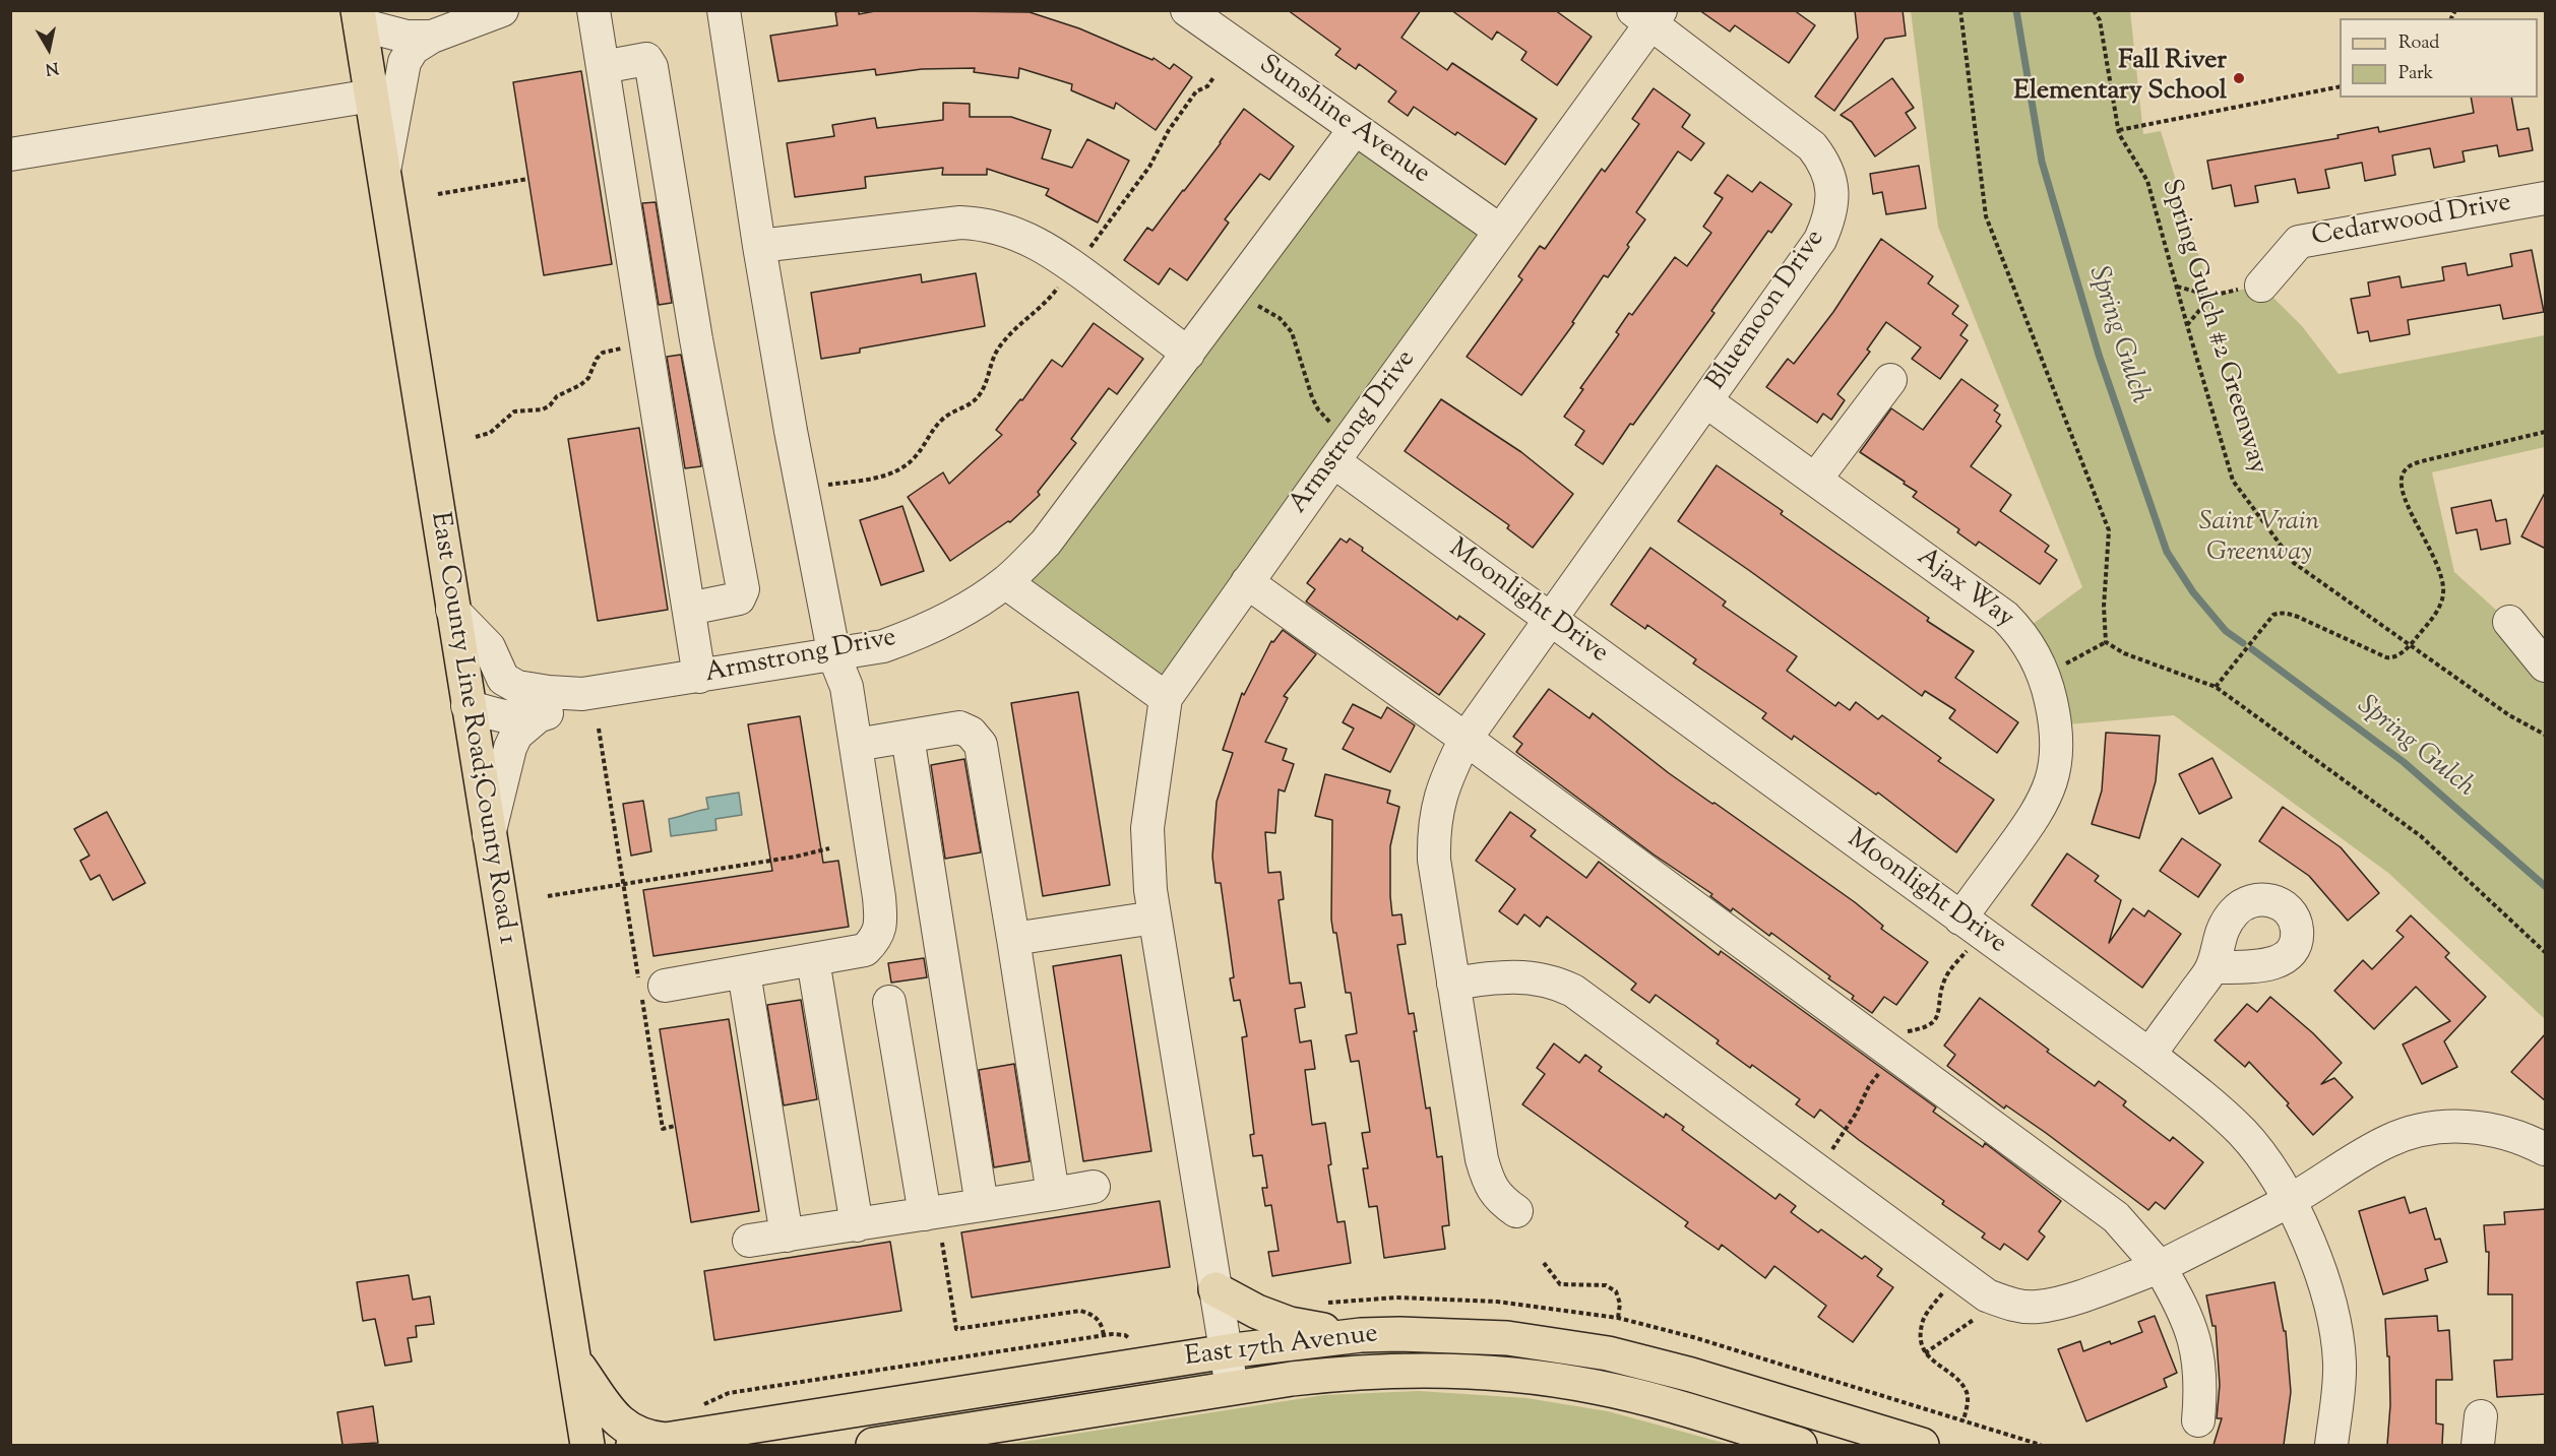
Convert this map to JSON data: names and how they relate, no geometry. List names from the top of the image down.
{
  "streets": {
    "main road": ["East County Line Road;County Road 1", "East 17th Avenue"],
    "street": [
      "Sunshine Avenue",
      "Cedarwood Drive",
      "Bluemoon Drive",
      "Armstrong Drive",
      "Ajax Way",
      "Moonlight Drive"
    ],
    "path": ["Spring Gulch #2 Greenway"]
  },
  "crossings": [
    ["Sunshine Avenue", "Armstrong Drive"],
    ["Bluemoon Drive", "Armstrong Drive"],
    ["Bluemoon Drive", "Ajax Way"],
    ["Bluemoon Drive", "Moonlight Drive"],
    ["Armstrong Drive", "Moonlight Drive"],
    ["Armstrong Drive", "East County Line Road;County Road 1"],
    ["Ajax Way", "Moonlight Drive"]
  ],
  "water": ["Spring Gulch"],
  "parks": ["Saint Vrain Greenway"],
  "places": ["Fall River Elementary School"],
  "legend": ["Road", "Park"],
  "north": "bottom"
}
